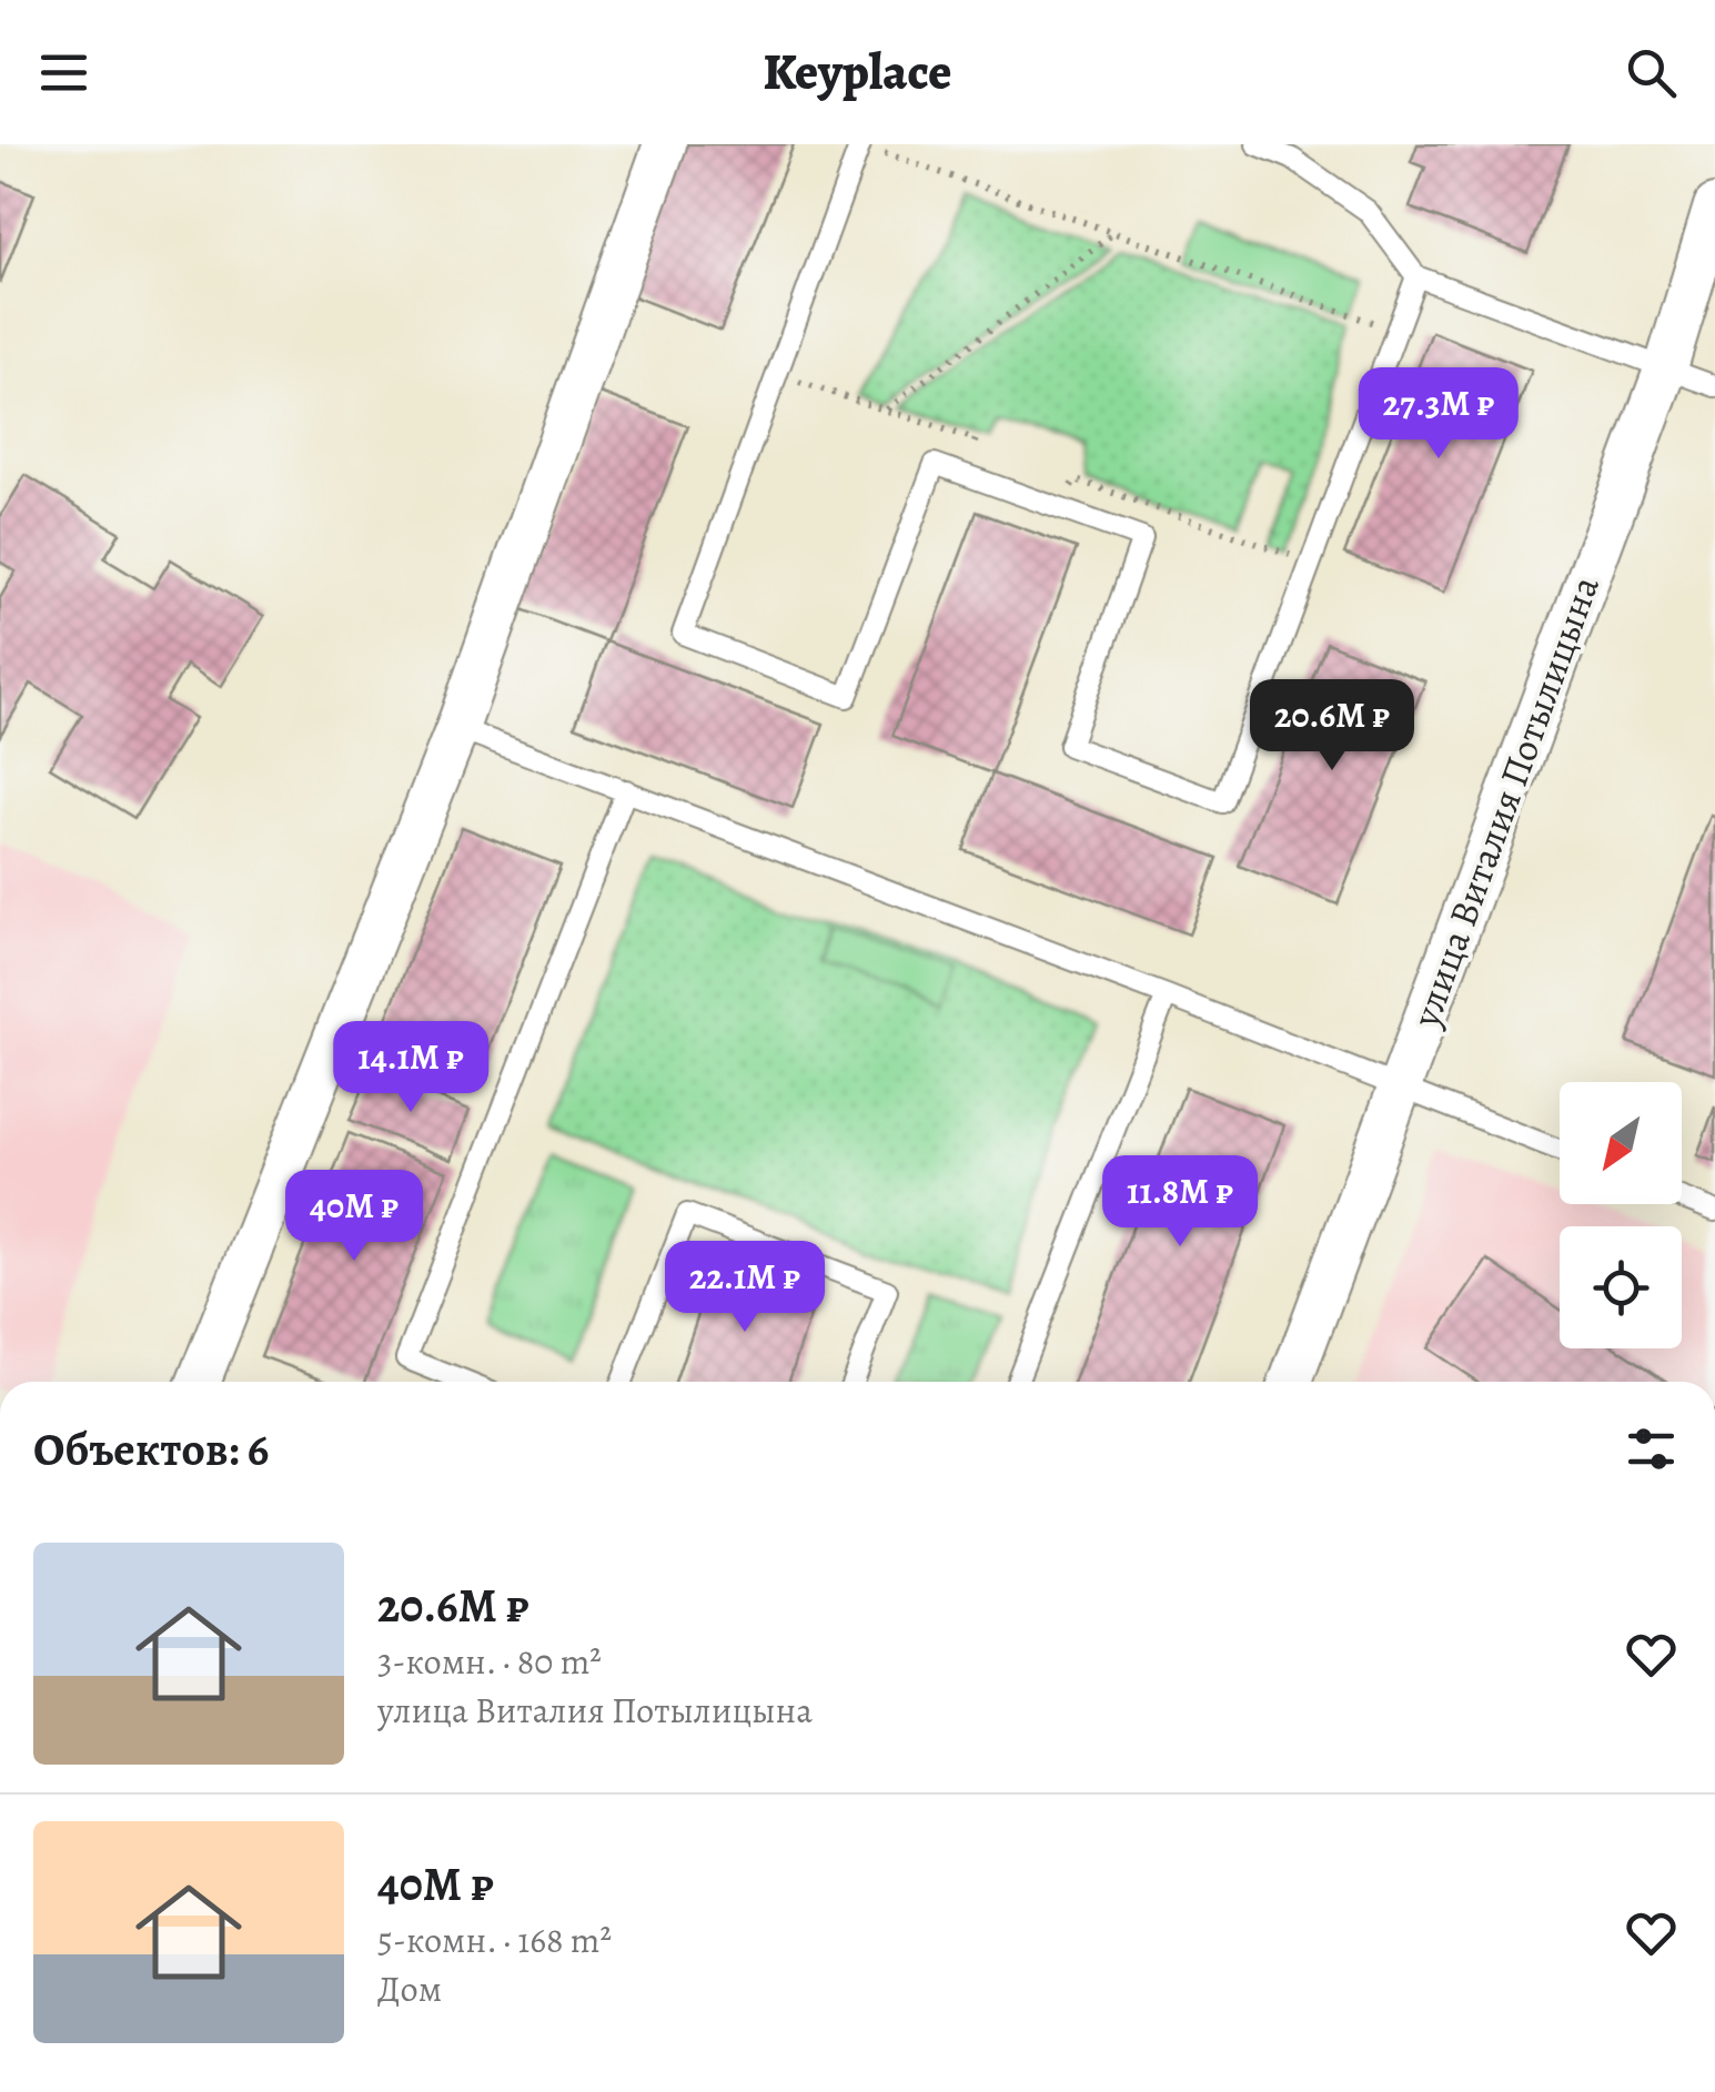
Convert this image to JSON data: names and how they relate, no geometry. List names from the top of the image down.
{
  "streets": {
    "street": ["улица Виталия Потылицына"]
  },
  "north": "bottom left",
  "page": {
    "header": "Keyplace",
    "price": [
      "27.3M ₽",
      "20.6M ₽",
      "14.1M ₽",
      "11.8M ₽",
      "40M ₽",
      "22.1M ₽"
    ],
    "heading": "Объектов: 6",
    "list": [
      {
        "name": "20.6M ₽",
        "note": "3-комн. · 80 m² · улица Виталия Потылицына"
      },
      {
        "name": "40M ₽",
        "note": "5-комн. · 168 m² · Дом"
      }
    ]
  }
}
